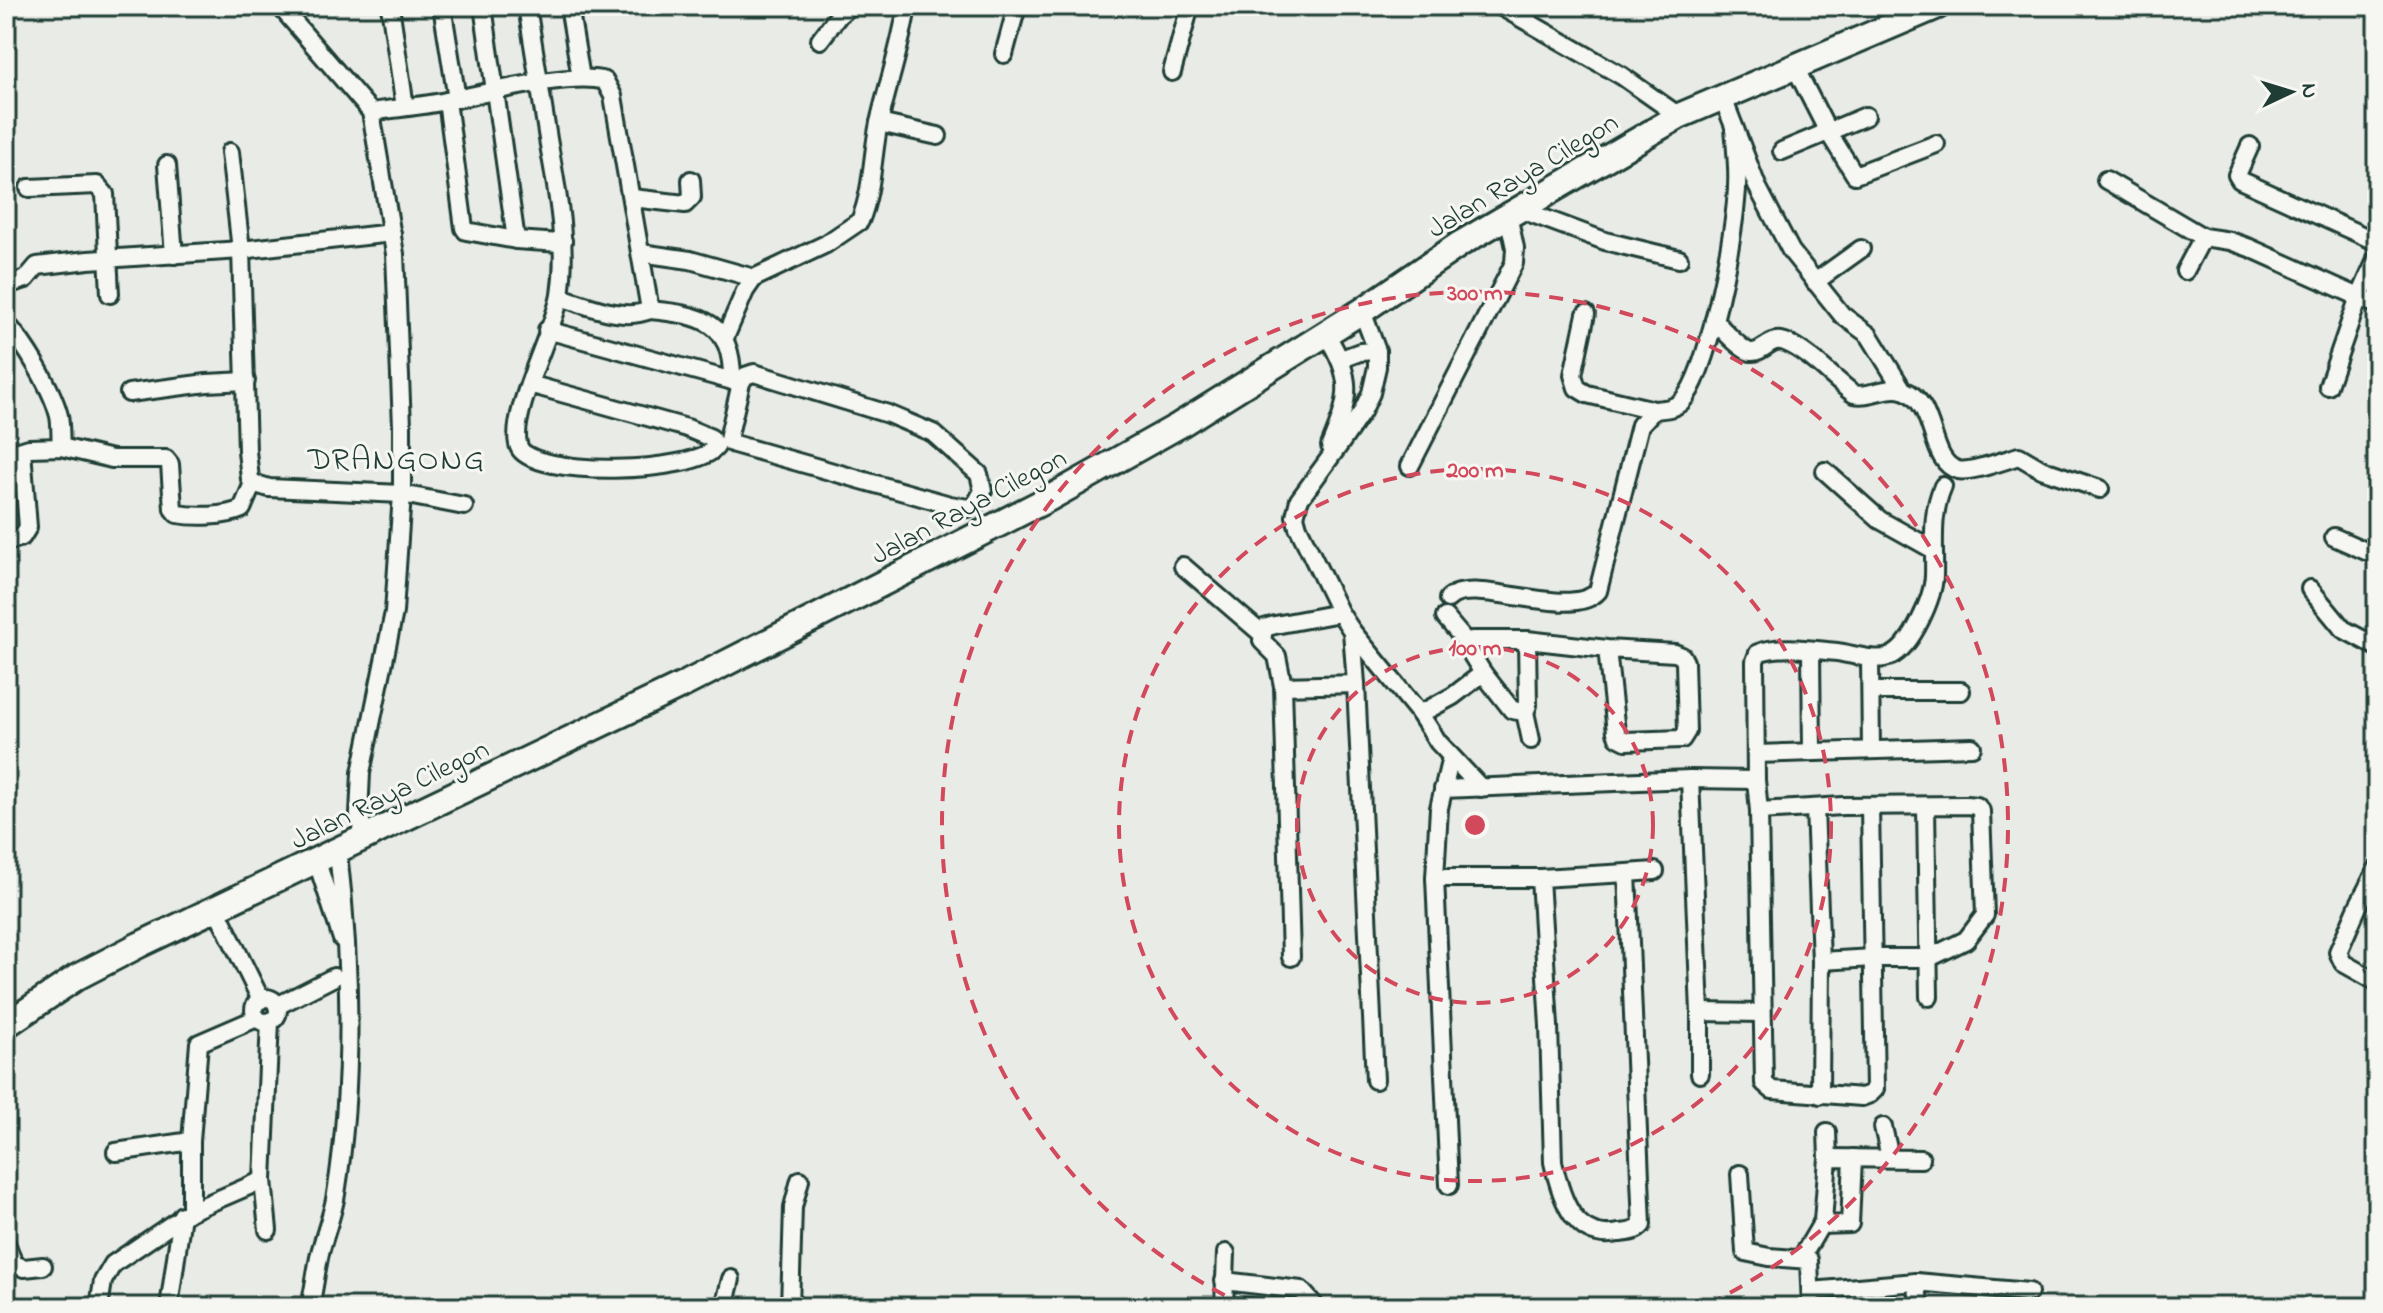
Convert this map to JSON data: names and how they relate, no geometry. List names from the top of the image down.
{
  "streets": {
    "highway": ["Jalan Raya Cilegon"]
  },
  "districts": ["DRANGONG"],
  "north": "right",
  "rings": ["300 m", "200 m", "100 m"]
}
